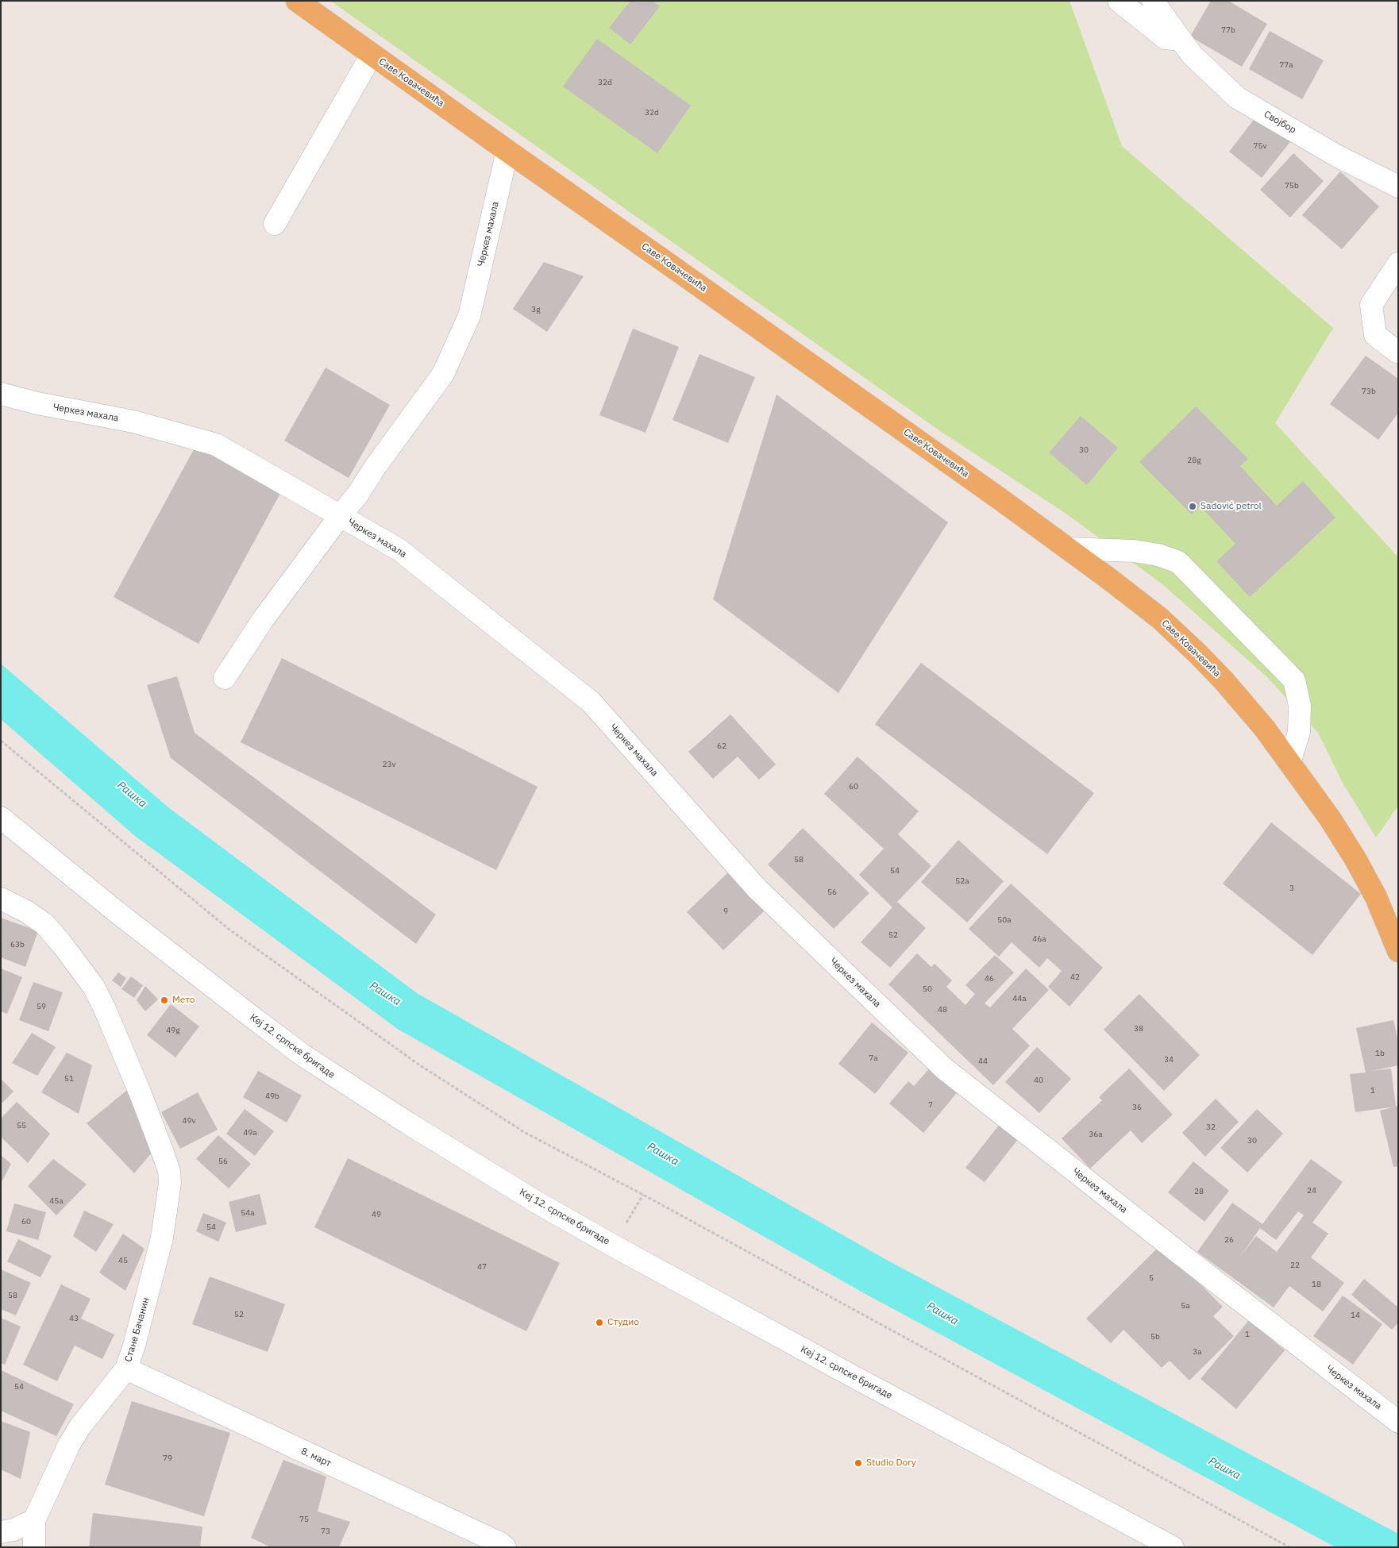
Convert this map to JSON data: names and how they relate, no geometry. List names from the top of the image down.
{
  "streets": {
    "main road": ["Саве Ковачевића"],
    "street": [
      "Својбор",
      "Черкез махала",
      "Кеј 12. српске бригаде",
      "Стане Бачанин",
      "8. март"
    ]
  },
  "crossings": [
    ["Саве Ковачевића", "Черкез махала"],
    ["Стане Бачанин", "8. март"]
  ],
  "water": ["Рашка"],
  "places": [
    "Sadović petrol",
    "Мето",
    "Студио",
    "Studio Dory"
  ],
  "house_numbers": [
    "77b",
    "77a",
    "32đ",
    "32d",
    "75v",
    "75b",
    "3g",
    "73b",
    "30",
    "28g",
    "62",
    "23v",
    "60",
    "58",
    "54",
    "52a",
    "3",
    "56",
    "9",
    "50a",
    "52",
    "46a",
    "63b",
    "42",
    "46",
    "50",
    "44a",
    "59",
    "48",
    "38",
    "49g",
    "1b",
    "7a",
    "34",
    "44",
    "51",
    "40",
    "1",
    "49b",
    "7",
    "36",
    "49v",
    "55",
    "32",
    "49a",
    "36a",
    "30",
    "56",
    "24",
    "28",
    "45a",
    "54a",
    "49",
    "60",
    "54",
    "26",
    "45",
    "22",
    "47",
    "5",
    "18",
    "58",
    "5a",
    "52",
    "14",
    "43",
    "1",
    "5b",
    "3a",
    "54",
    "79",
    "75",
    "73"
  ]
}
